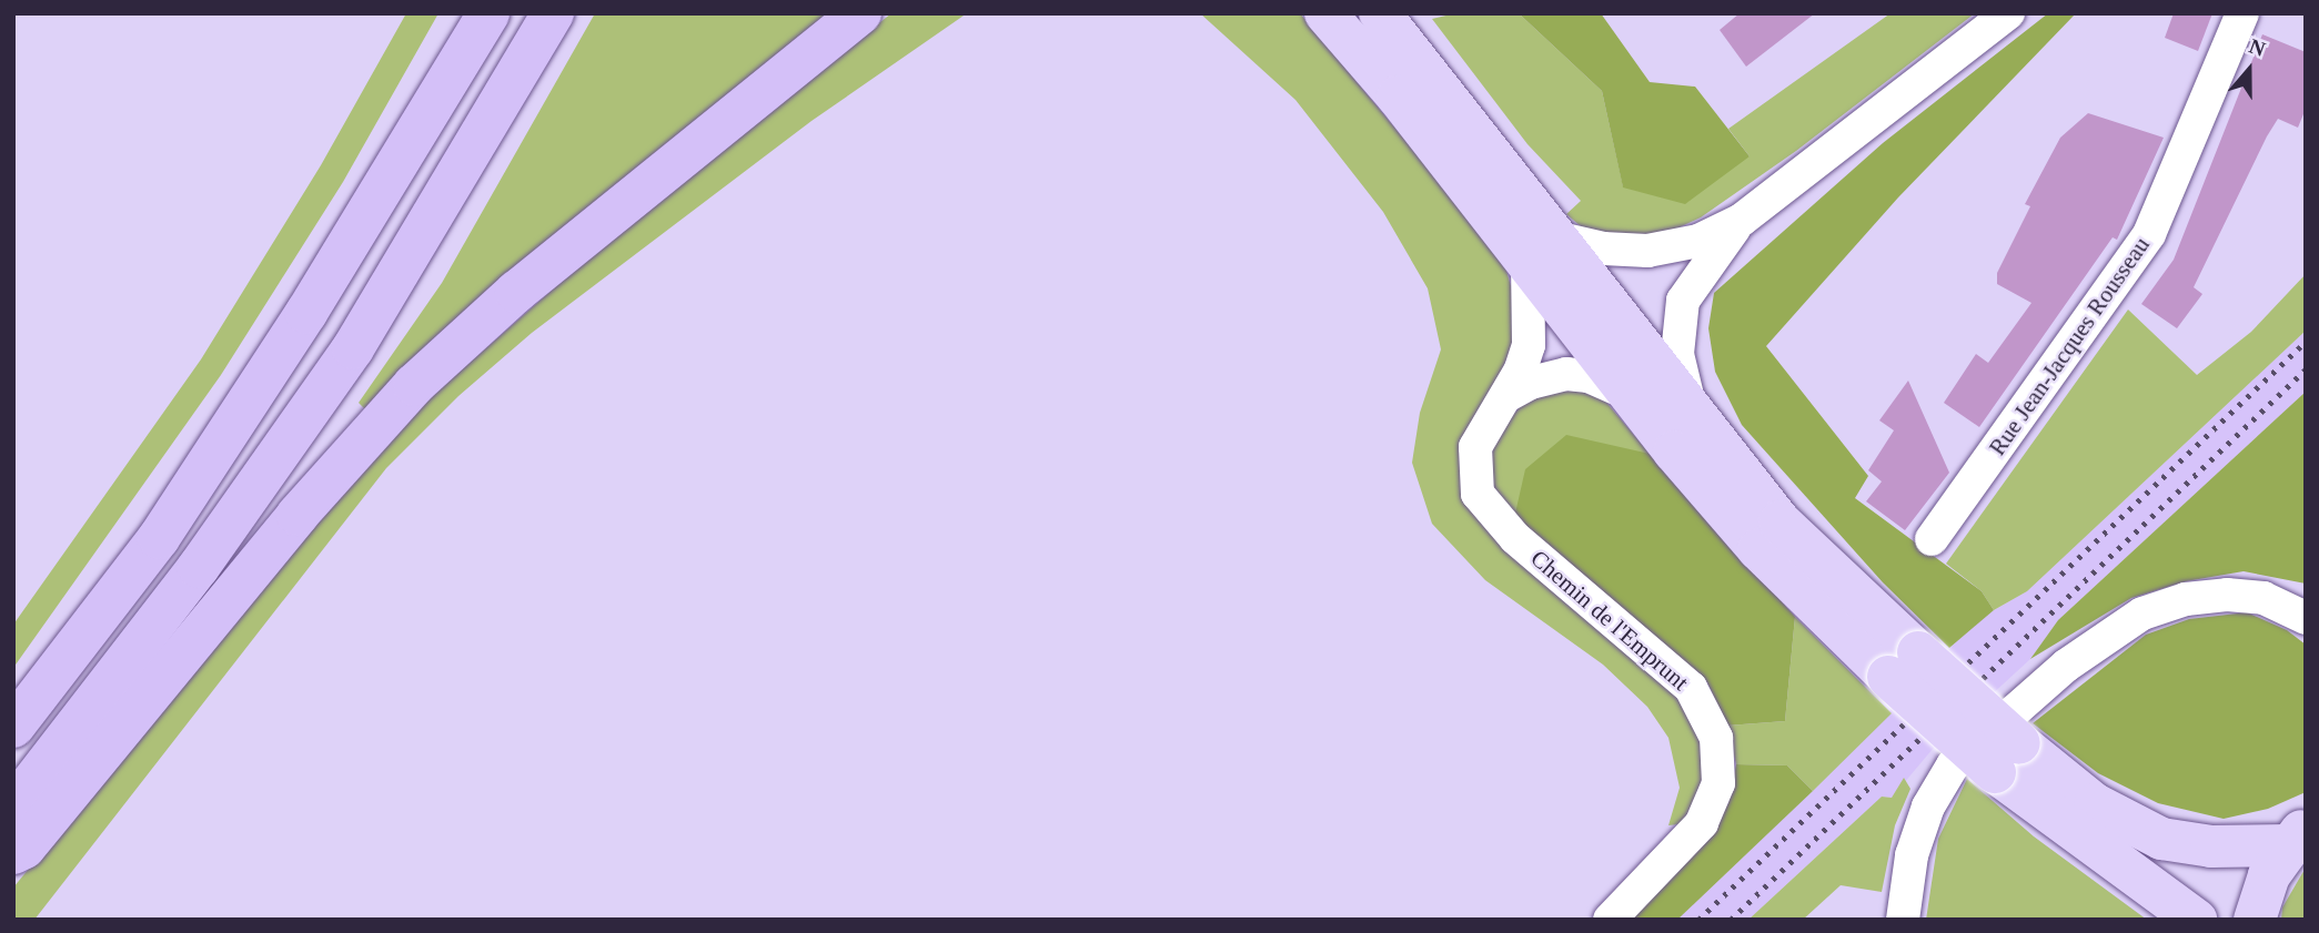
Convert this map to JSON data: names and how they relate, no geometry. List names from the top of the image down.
{
  "streets": {
    "street": ["Rue Jean-Jacques Rousseau", "Chemin de l'Emprunt"]
  },
  "north": "top"
}
